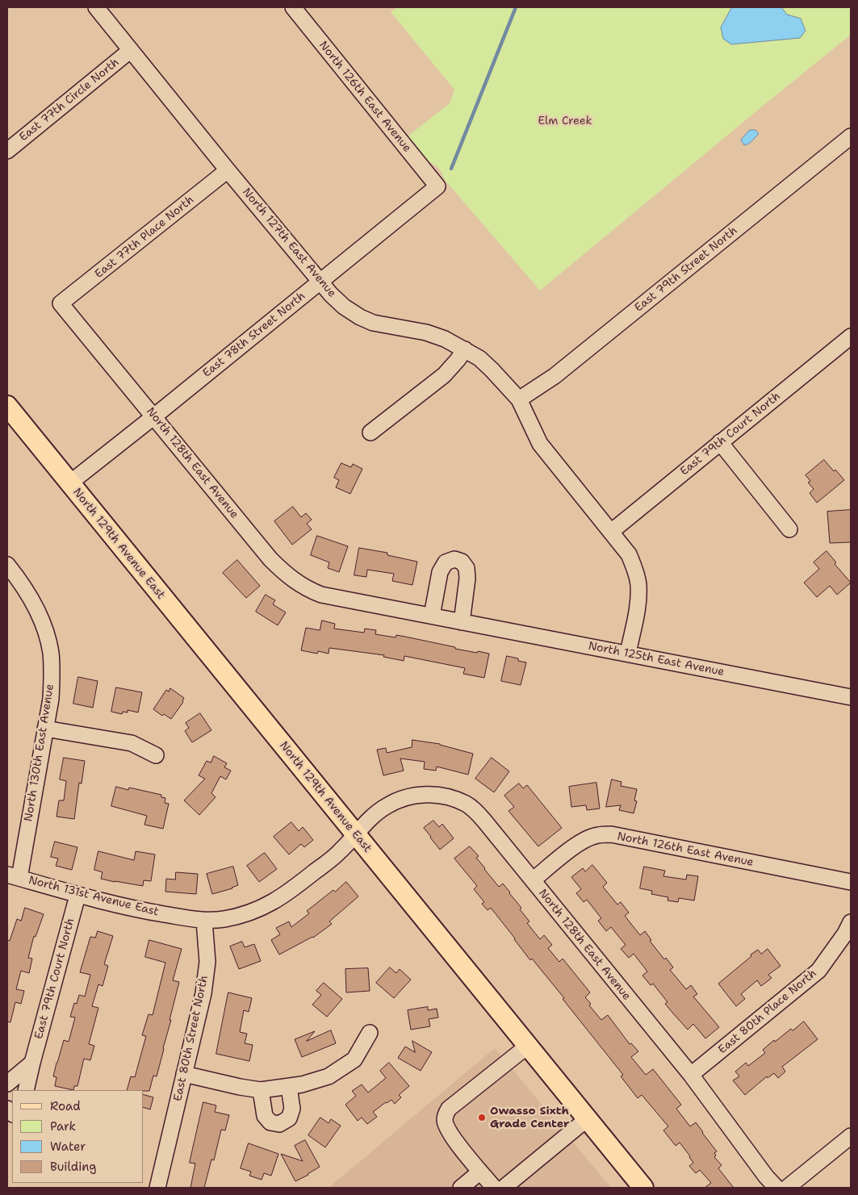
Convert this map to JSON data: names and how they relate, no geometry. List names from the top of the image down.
{
  "streets": {
    "main road": ["North 129th Avenue East"],
    "street": [
      "North 126th East Avenue",
      "East 77th Circle North",
      "East 77th Place North",
      "North 127th East Avenue",
      "East 79th Street North",
      "East 78th Street North",
      "East 79th Court North",
      "North 128th East Avenue",
      "North 125th East Avenue",
      "North 130th East Avenue",
      "North 131st Avenue East",
      "East 80th Place North",
      "East 80th Street North"
    ]
  },
  "crossings": [
    ["North 126th East Avenue", "East 78th Street North"],
    ["North 126th East Avenue", "North 128th East Avenue"],
    ["East 77th Circle North", "North 127th East Avenue"],
    ["East 77th Place North", "North 127th East Avenue"],
    ["East 77th Place North", "North 128th East Avenue"],
    ["North 127th East Avenue", "East 79th Street North"],
    ["North 127th East Avenue", "East 78th Street North"],
    ["North 127th East Avenue", "East 79th Court North"],
    ["North 127th East Avenue", "North 125th East Avenue"],
    ["East 78th Street North", "North 128th East Avenue"],
    ["East 78th Street North", "North 129th Avenue East"],
    ["East 79th Court North", "North 131st Avenue East"],
    ["North 128th East Avenue", "North 129th Avenue East"],
    ["North 128th East Avenue", "North 125th East Avenue"],
    ["North 128th East Avenue", "East 80th Place North"],
    ["North 130th East Avenue", "North 131st Avenue East"],
    ["North 131st Avenue East", "East 80th Street North"]
  ],
  "parks": ["Elm Creek"],
  "places": ["Owasso Sixth Grade Center"],
  "legend": [
    "Road",
    "Park",
    "Water",
    "Building"
  ]
}
